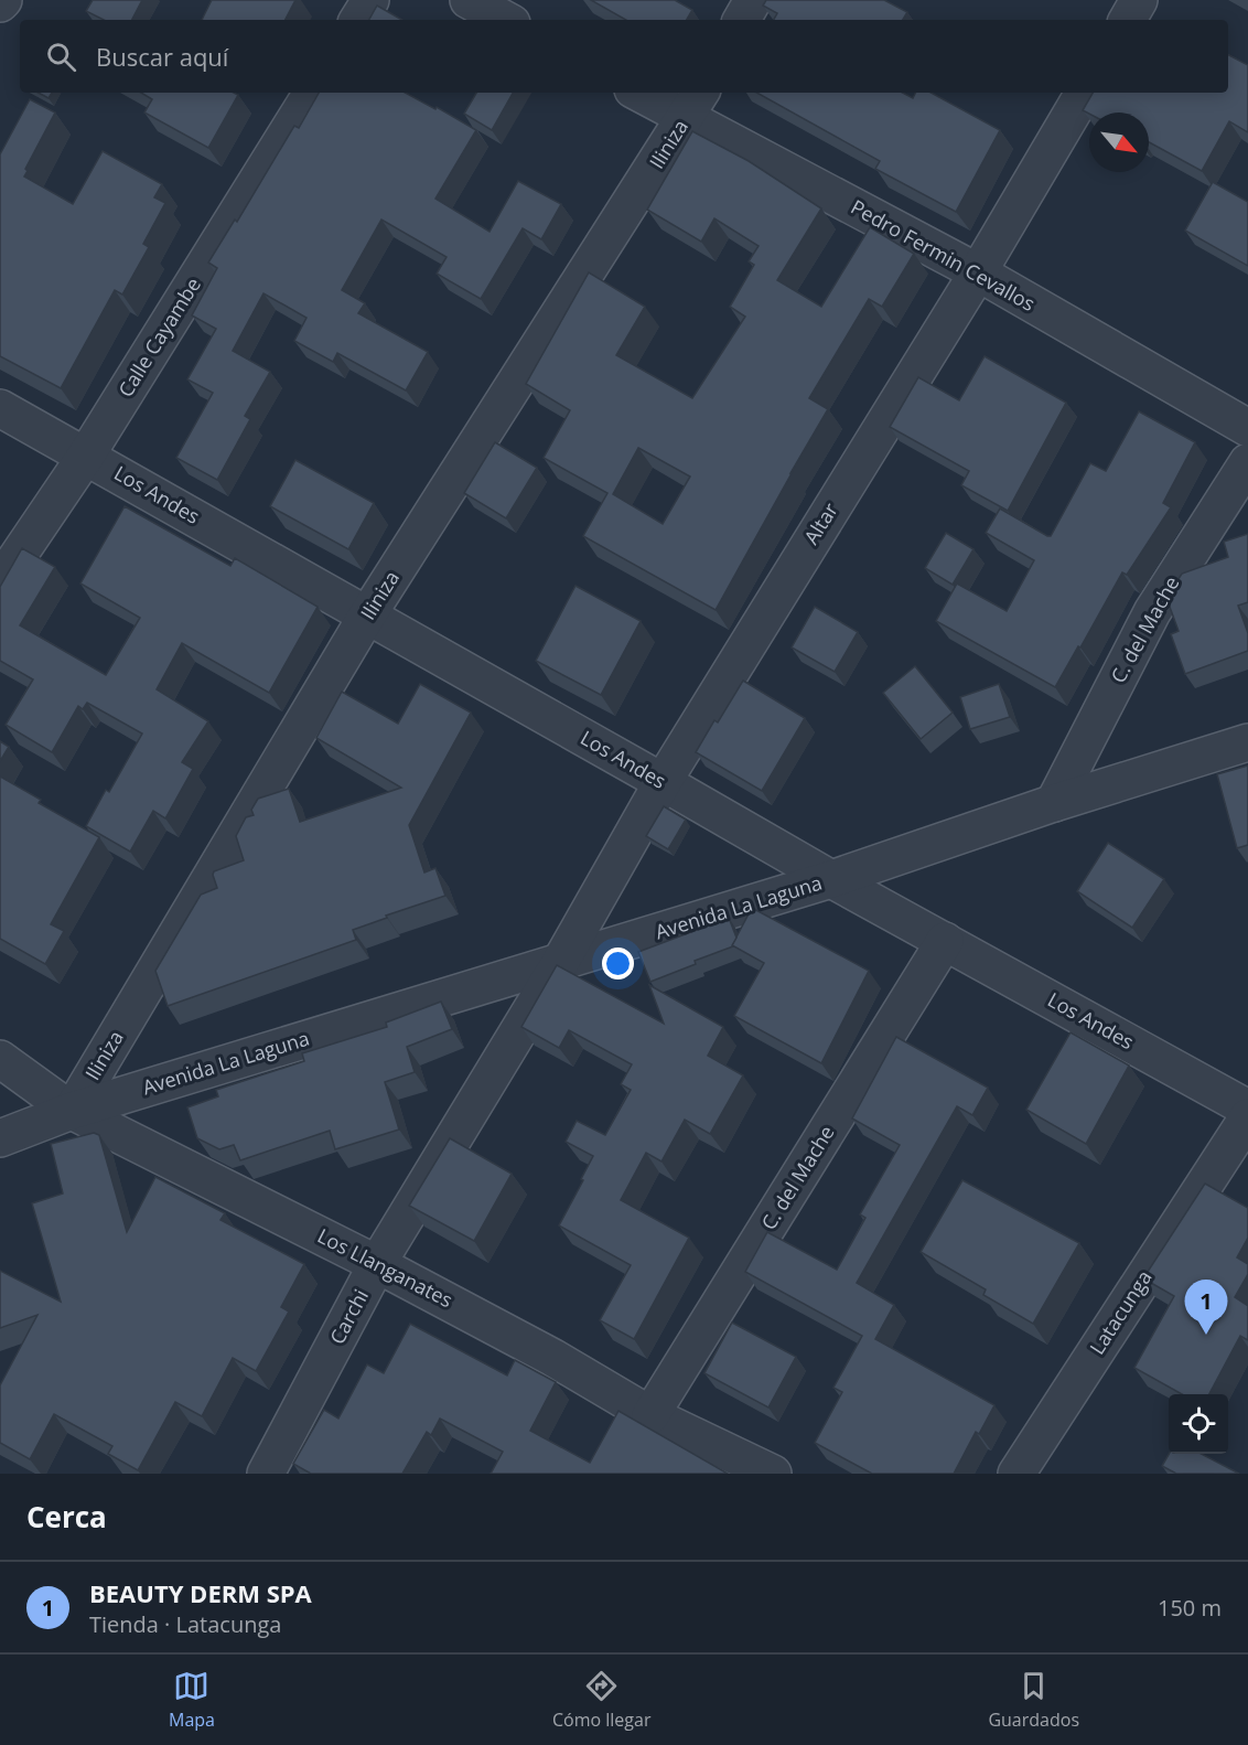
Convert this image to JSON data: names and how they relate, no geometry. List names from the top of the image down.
{
  "streets": {
    "street": [
      "Iliniza",
      "Pedro Fermin Cevallos",
      "Calle Cayambe",
      "Los Andes",
      "Altar",
      "C. del Mache",
      "Avenida La Laguna",
      "Los Llanganates",
      "Latacunga",
      "Carchi"
    ]
  },
  "crossings": [
    ["Iliniza", "Pedro Fermin Cevallos"],
    ["Iliniza", "Los Andes"],
    ["Iliniza", "Avenida La Laguna"],
    ["Iliniza", "Los Llanganates"],
    ["Pedro Fermin Cevallos", "Altar"],
    ["Calle Cayambe", "Los Andes"],
    ["Los Andes", "Altar"],
    ["Los Andes", "C. del Mache"],
    ["Los Andes", "Avenida La Laguna"],
    ["Altar", "Avenida La Laguna"],
    ["Altar", "Carchi"],
    ["C. del Mache", "Avenida La Laguna"],
    ["C. del Mache", "Los Llanganates"],
    ["Avenida La Laguna", "Los Llanganates"],
    ["Avenida La Laguna", "Carchi"],
    ["Los Llanganates", "Carchi"]
  ],
  "north": "bottom right",
  "page": {
    "search": "Buscar aquí",
    "pins": "1",
    "heading": "Cerca",
    "list": [
      {
        "mark": "1",
        "name": "BEAUTY DERM SPA",
        "note": "Tienda · Latacunga",
        "value": "150 m"
      }
    ],
    "nav": ["Mapa", "Cómo llegar", "Guardados"]
  }
}
